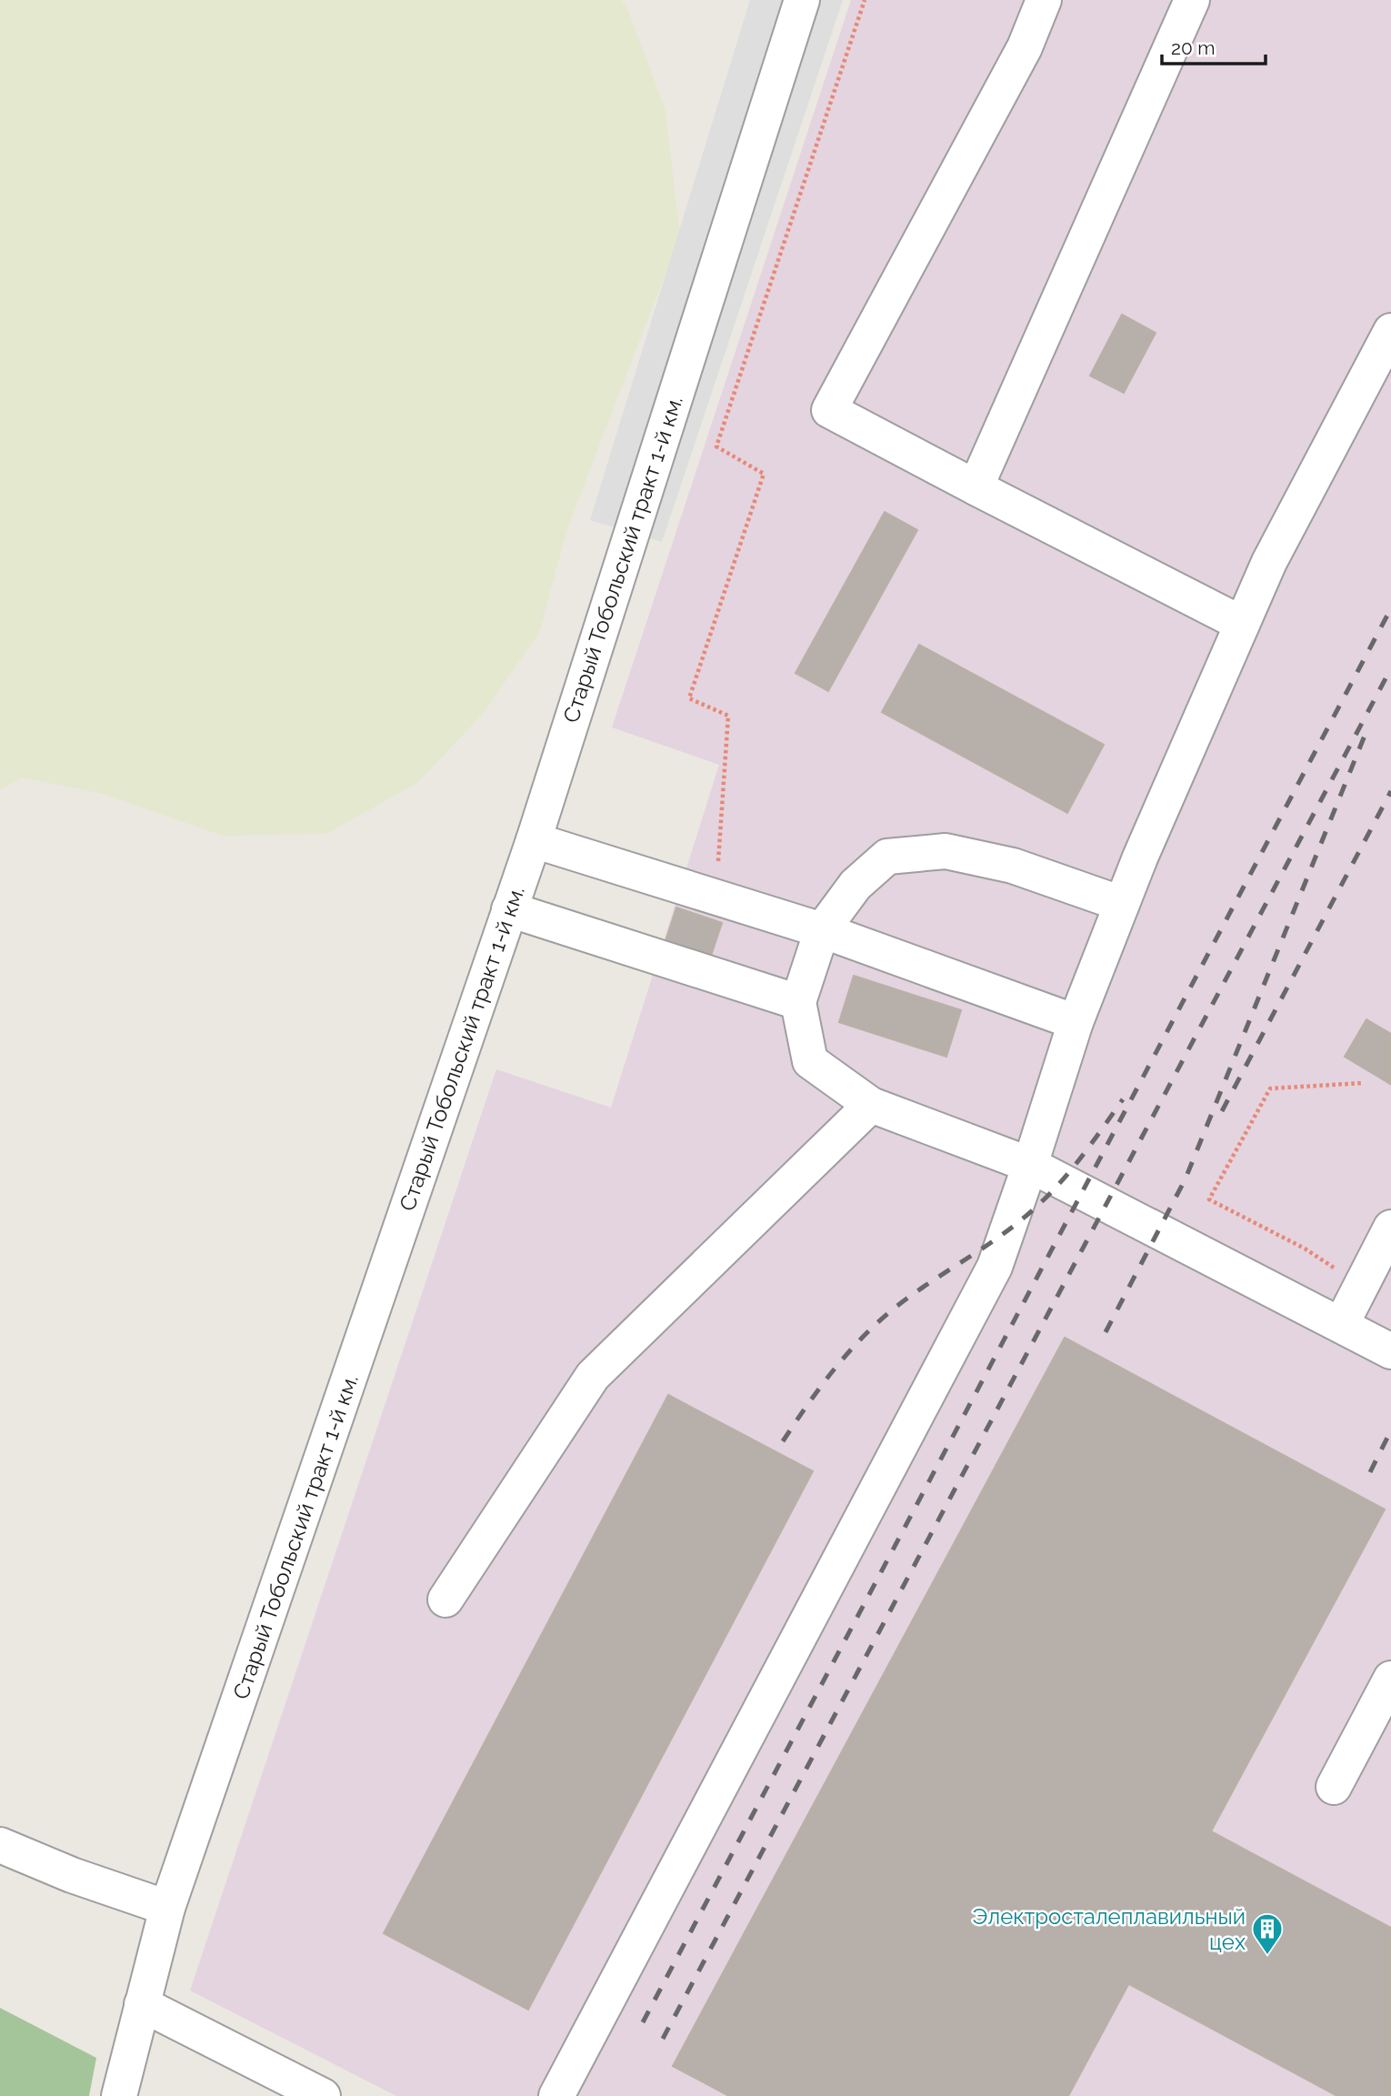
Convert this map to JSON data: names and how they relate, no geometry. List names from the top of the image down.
{
  "streets": {
    "lane": ["Старый Тобольский тракт 1-й км."]
  },
  "places": {
    "building": ["Электросталеплавильный цех"]
  },
  "scale_bar": "20 m"
}
